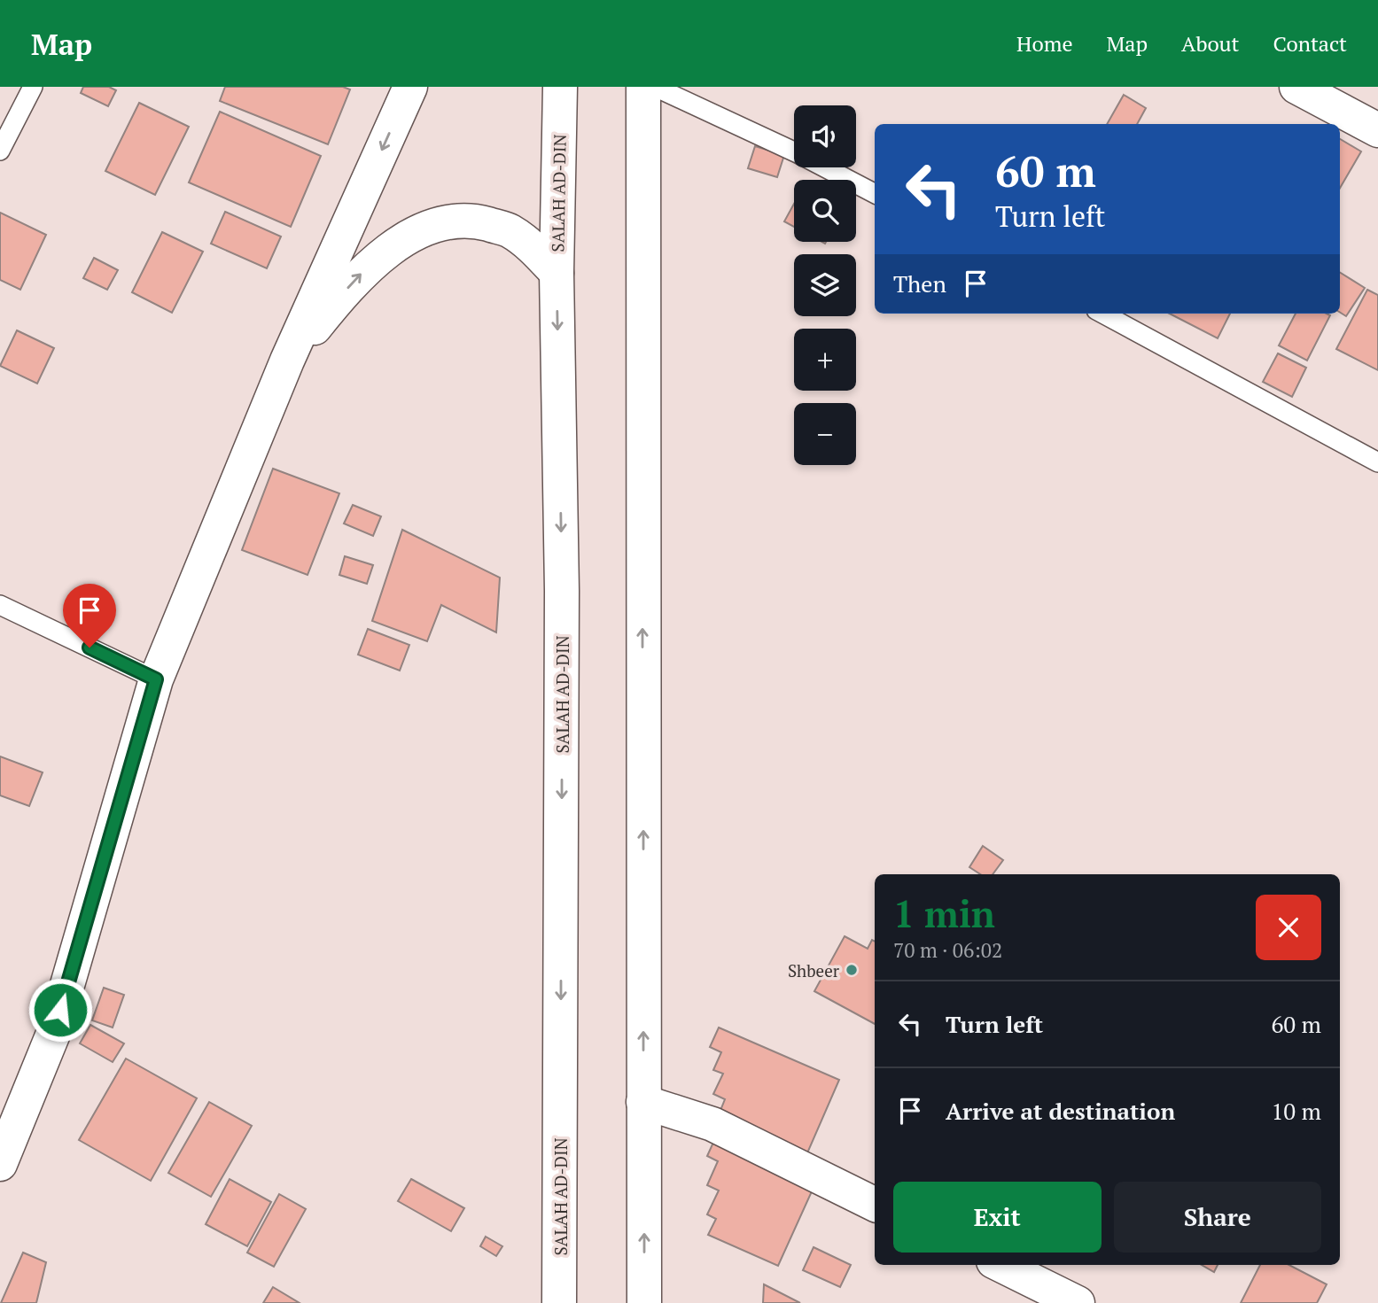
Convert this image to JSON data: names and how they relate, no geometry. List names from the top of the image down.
{
  "streets": {
    "main road": ["SALAH AD-DIN"]
  },
  "places": ["Shbeer"],
  "page": {
    "header": "Map",
    "nav": [
      "Home",
      "Map",
      "About",
      "Contact"
    ],
    "map_buttons": ["+", "−"],
    "turn": ["60 m", "Turn left"],
    "then": "Then",
    "heading": ["1 min", "70 m · 06:02"],
    "list": [
      {
        "name": "Turn left",
        "value": "60 m"
      },
      {
        "name": "Arrive at destination",
        "value": "10 m"
      }
    ],
    "buttons": ["Exit", "Share"]
  }
}
